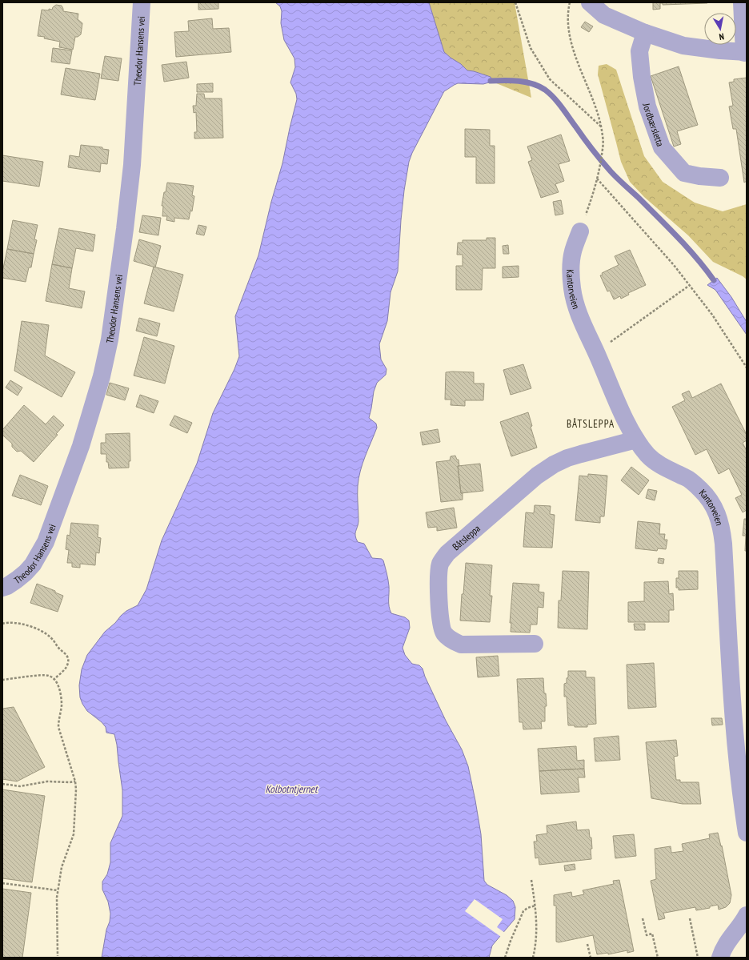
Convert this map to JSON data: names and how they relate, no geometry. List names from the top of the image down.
{
  "streets": {
    "street": [
      "Theodor Hansens vei",
      "Jordbærsletta",
      "Kantorveien",
      "Båtsleppa"
    ]
  },
  "crossings": [
    ["Kantorveien", "Båtsleppa"]
  ],
  "districts": ["BÅTSLEPPA"],
  "water": ["Kolbotntjernet"],
  "north": "bottom"
}
